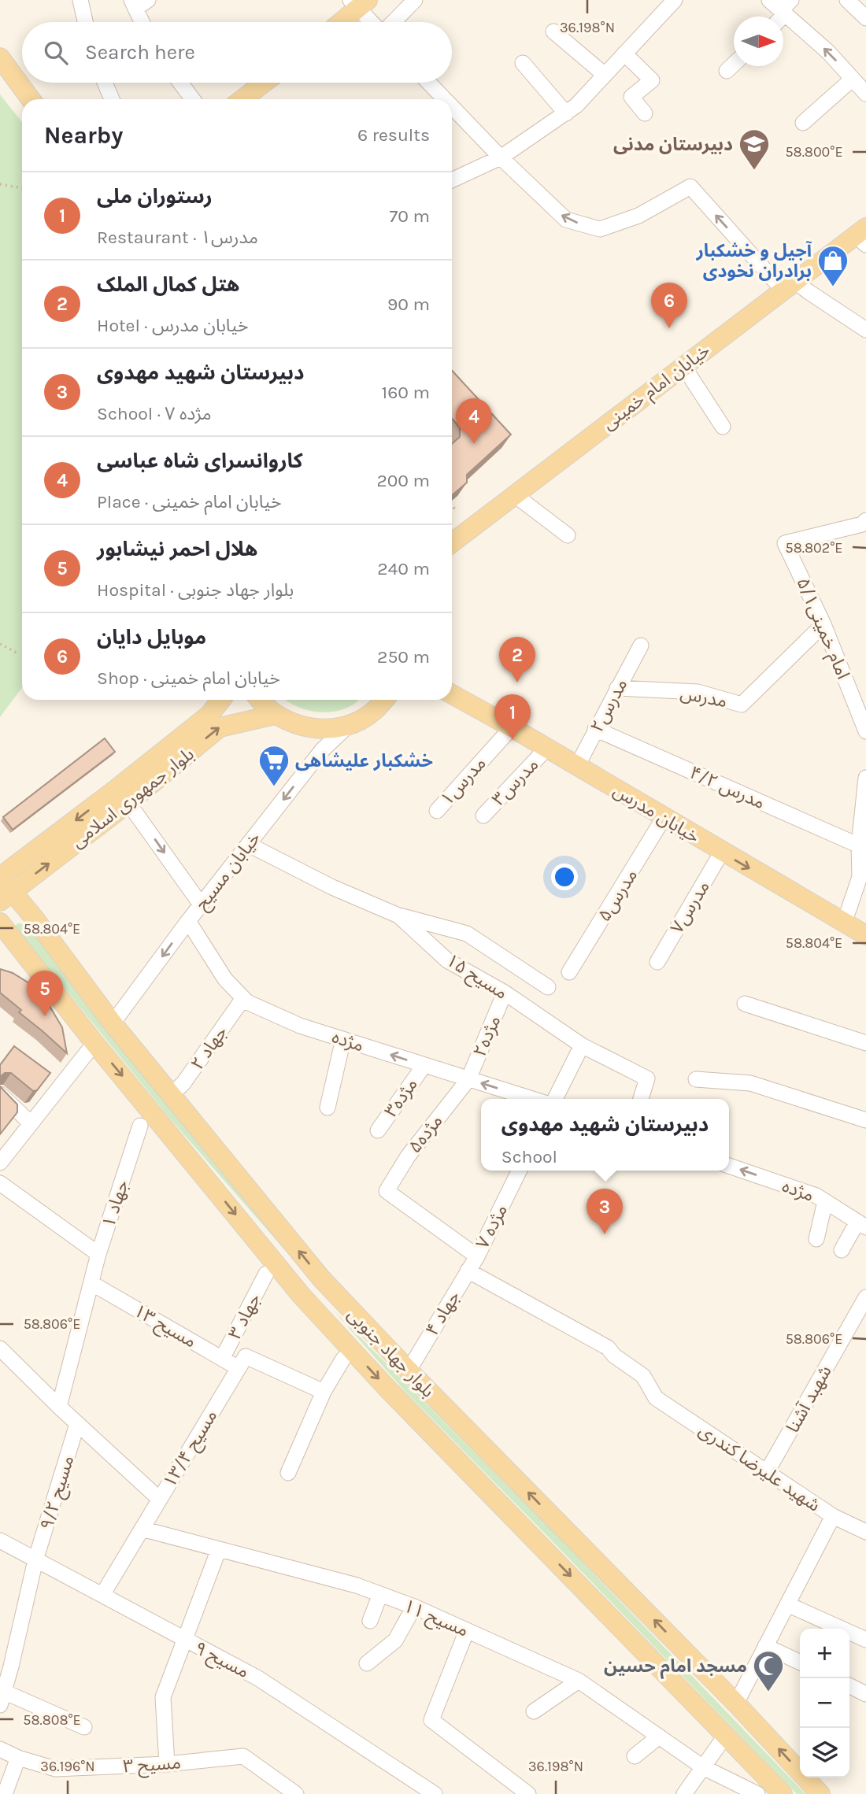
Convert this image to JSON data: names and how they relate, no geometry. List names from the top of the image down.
{
  "streets": {
    "main road": [
      "خیابان امام خمینی",
      "بلوار جمهوری اسلامی",
      "خیابان مدرس",
      "بلوار جهاد جنوبی"
    ],
    "street": [
      "امام خمینی۵/۱",
      "مدرس",
      "مدرس۲",
      "مدرس۱",
      "مدرس۳",
      "مدرس ۴/۲",
      "خیابان مسیح",
      "مدرس۵",
      "مدرس۷",
      "مسیح ۱۵",
      "مژده۲",
      "مژده",
      "جهاد ۲",
      "مژده۳",
      "مژده۵",
      "جهاد ۱",
      "مژده ۷",
      "جهاد ۴",
      "جهاد ۳",
      "مسیح ۱۳",
      "شهبد آشنا",
      "مسیح ۱۳/۴",
      "شهید علیرضا کندری",
      "مسیح ۹/۲",
      "مسیح ۱۱",
      "مسیح ۹",
      "مسیح ۳"
    ]
  },
  "crossings": [
    ["امام خمینی۵/۱", "مدرس"],
    ["مدرس", "مدرس۲"],
    ["مدرس۲", "مدرس ۴/۲"],
    ["مدرس۲", "خیابان مدرس"],
    ["مدرس۱", "خیابان مدرس"],
    ["مدرس۳", "خیابان مدرس"],
    ["بلوار جمهوری اسلامی", "بلوار جهاد جنوبی"],
    ["خیابان مدرس", "مدرس۵"],
    ["خیابان مدرس", "مدرس۷"],
    ["خیابان مسیح", "مسیح ۱۵"],
    ["خیابان مسیح", "مژده"],
    ["خیابان مسیح", "بلوار جهاد جنوبی"],
    ["مسیح ۱۵", "مژده۲"],
    ["مژده۲", "مژده"],
    ["مژده۲", "مژده۵"],
    ["مژده", "جهاد ۲"],
    ["مژده", "مژده۳"],
    ["مژده", "مژده۵"],
    ["جهاد ۲", "بلوار جهاد جنوبی"],
    ["مژده۵", "مژده ۷"],
    ["مژده۵", "جهاد ۴"],
    ["جهاد ۱", "مسیح ۱۳"],
    ["مژده ۷", "جهاد ۴"],
    ["جهاد ۴", "بلوار جهاد جنوبی"],
    ["جهاد ۴", "شهید علیرضا کندری"],
    ["جهاد ۳", "مسیح ۱۳"],
    ["مسیح ۱۳", "مسیح ۱۳/۴"],
    ["شهبد آشنا", "شهید علیرضا کندری"],
    ["مسیح ۱۳/۴", "مسیح ۱۱"],
    ["مسیح ۱۳/۴", "مسیح ۹"],
    ["مسیح ۹/۲", "مسیح ۹"]
  ],
  "one_way": ["خیابان مسیح"],
  "places": {
    "school or university": ["دبیرستان مدنی"],
    "shop": ["آجیل و خشکبار برادران نخودی"],
    "supermarket": ["خشکبار علیشاهی"],
    "mosque": ["مسجد امام حسین"]
  },
  "north": "right",
  "page": {
    "search": "Search here",
    "heading": ["Nearby", "6 results"],
    "list": [
      {
        "mark": "1",
        "name": "رستوران ملی",
        "note": "Restaurant · مدرس۱",
        "value": "70 m"
      },
      {
        "mark": "2",
        "name": "هتل کمال الملک",
        "note": "Hotel · خیابان مدرس",
        "value": "90 m"
      },
      {
        "mark": "3",
        "name": "دبیرستان شهید مهدوی",
        "note": "School · مژده ۷",
        "value": "160 m"
      },
      {
        "mark": "4",
        "name": "کاروانسرای شاه عباسی",
        "note": "Place · خیابان امام خمینی",
        "value": "200 m"
      },
      {
        "mark": "5",
        "name": "هلال احمر نیشابور",
        "note": "Hospital · بلوار جهاد جنوبی",
        "value": "240 m"
      },
      {
        "mark": "6",
        "name": "موبایل دایان",
        "note": "Shop · خیابان امام خمینی",
        "value": "250 m"
      }
    ],
    "pins": [
      "6",
      "4",
      "2",
      "1",
      "5",
      "3"
    ],
    "popup": ["دبیرستان شهید مهدوی", "School"],
    "map_buttons": ["+", "−"]
  },
  "coordinates": [
    "36.198°N",
    "58.800°E",
    "58.802°E",
    "58.804°E",
    "58.806°E",
    "58.808°E",
    "36.196°N"
  ]
}
